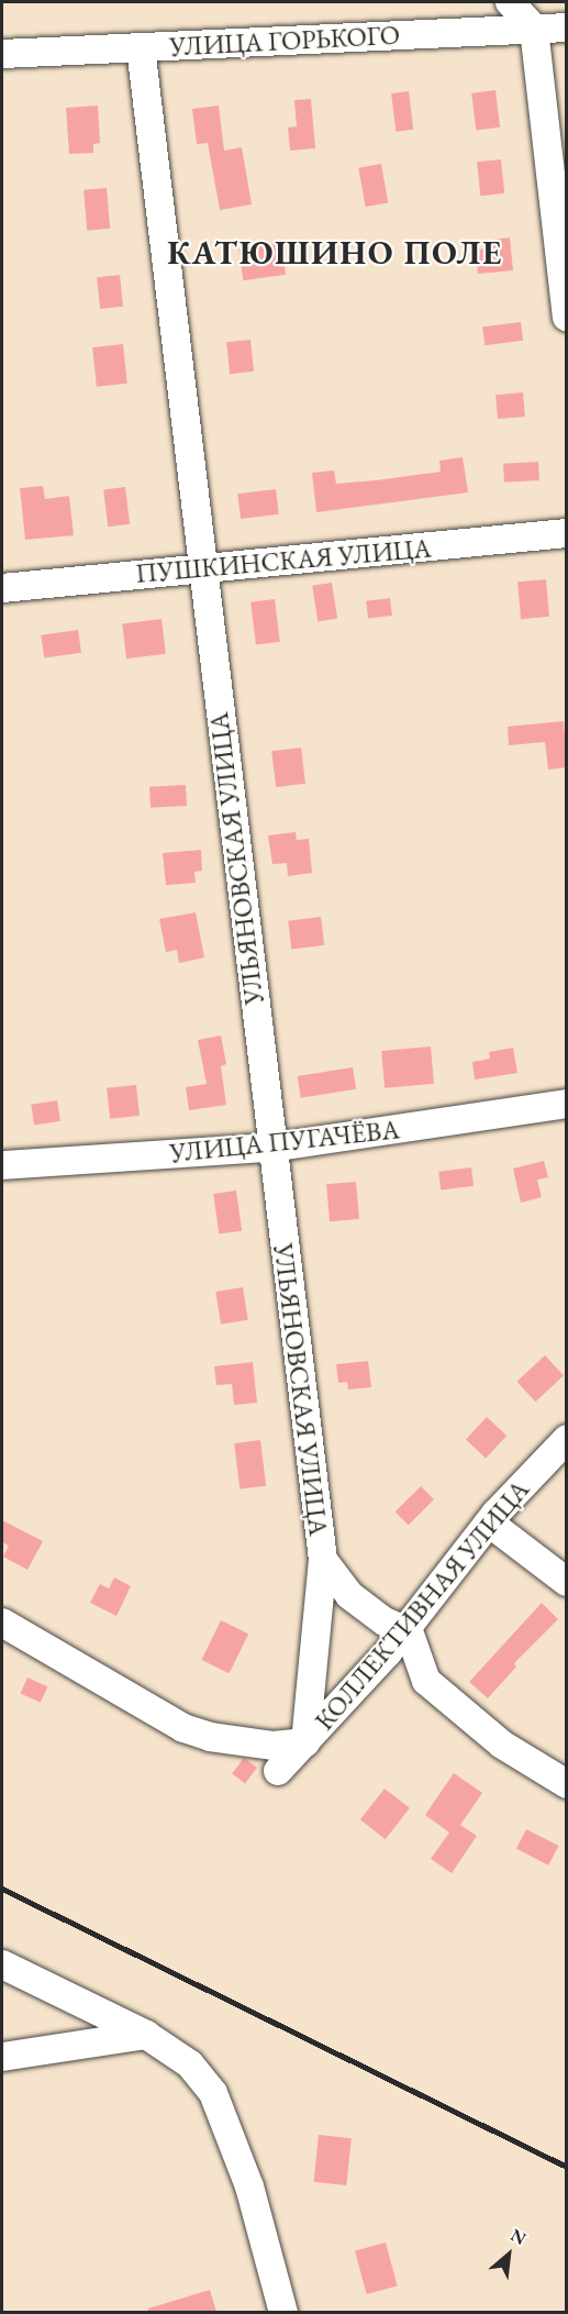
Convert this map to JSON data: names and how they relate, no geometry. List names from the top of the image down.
{
  "streets": {
    "street": [
      "УЛИЦА ГОРЬКОГО",
      "ПУШКИНСКАЯ УЛИЦА",
      "УЛЬЯНОВСКАЯ УЛИЦА",
      "УЛИЦА ПУГАЧЁВА",
      "КОЛЛЕКТИВНАЯ УЛИЦА"
    ]
  },
  "crossings": [
    ["УЛИЦА ГОРЬКОГО", "УЛЬЯНОВСКАЯ УЛИЦА"],
    ["ПУШКИНСКАЯ УЛИЦА", "УЛЬЯНОВСКАЯ УЛИЦА"],
    ["УЛЬЯНОВСКАЯ УЛИЦА", "УЛИЦА ПУГАЧЁВА"],
    ["УЛЬЯНОВСКАЯ УЛИЦА", "КОЛЛЕКТИВНАЯ УЛИЦА"]
  ],
  "districts": ["КАТЮШИНО ПОЛЕ"],
  "north": "top right"
}
